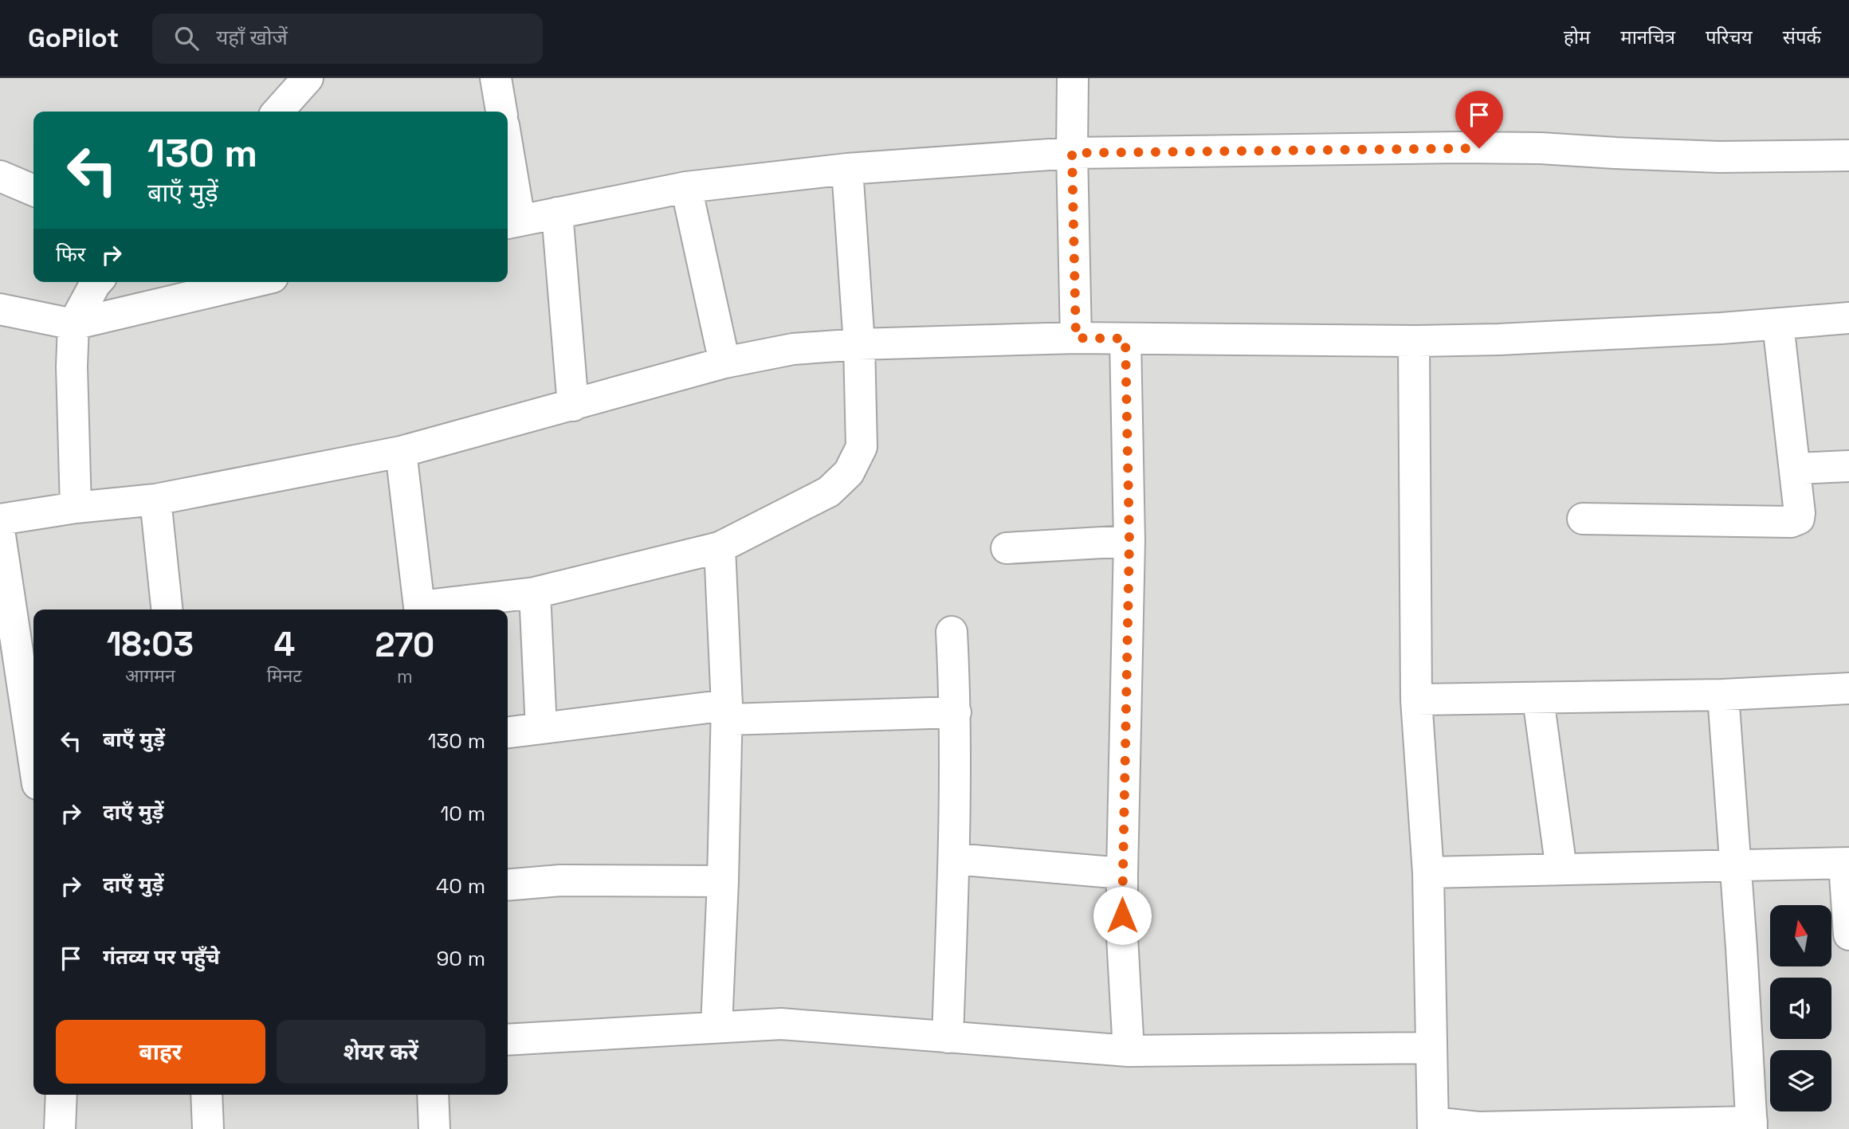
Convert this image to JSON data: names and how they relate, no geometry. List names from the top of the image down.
{
  "north": "top",
  "page": {
    "header": "GoPilot",
    "search": "यहाँ खोजें",
    "nav": [
      "होम",
      "मानचित्र",
      "परिचय",
      "संपर्क"
    ],
    "turn": ["130 m", "बाएँ मुड़ें"],
    "then": "फिर",
    "eta": [
      "18:03",
      "आगमन",
      "4",
      "मिनट",
      "270",
      "m"
    ],
    "list": [
      {
        "name": "बाएँ मुड़ें",
        "value": "130 m"
      },
      {
        "name": "दाएँ मुड़ें",
        "value": "10 m"
      },
      {
        "name": "दाएँ मुड़ें",
        "value": "40 m"
      },
      {
        "name": "गंतव्य पर पहुँचे",
        "value": "90 m"
      }
    ],
    "buttons": ["बाहर", "शेयर करें"]
  }
}
